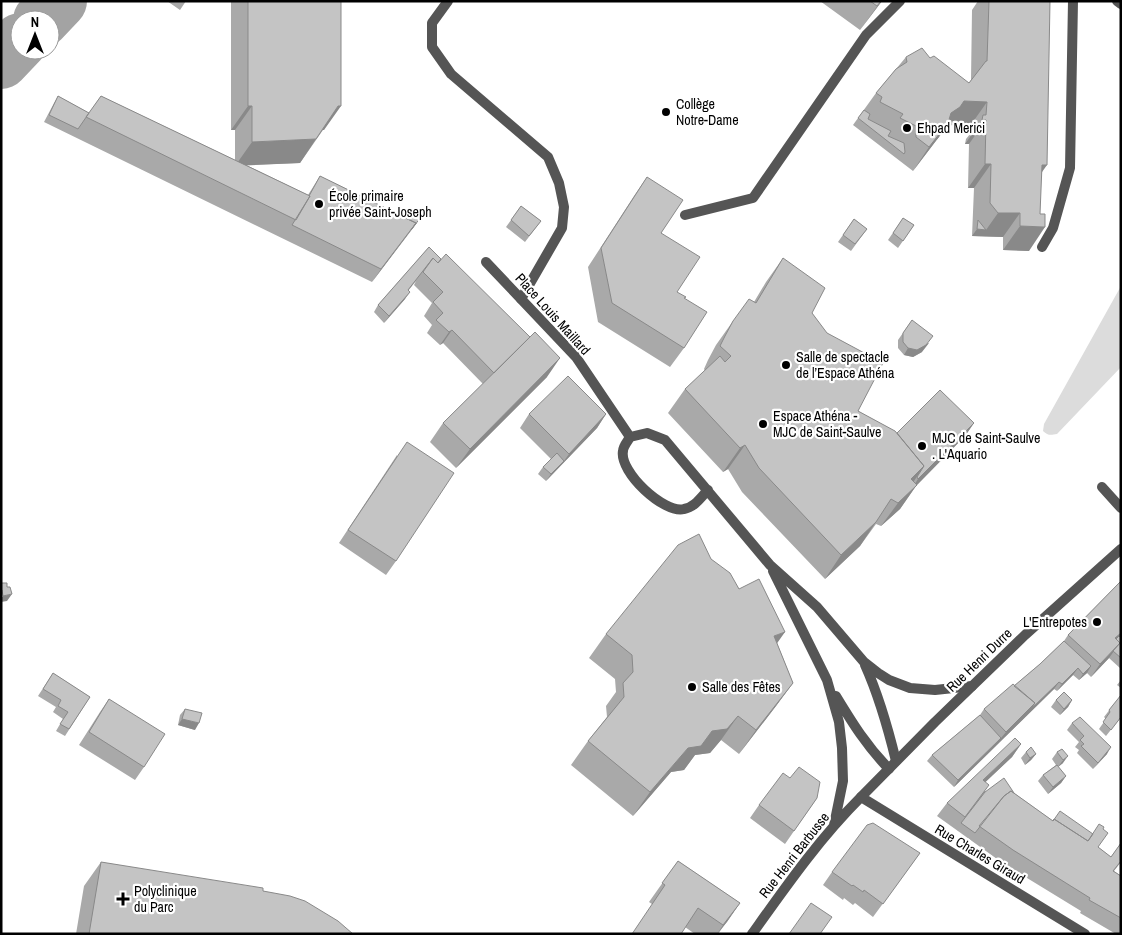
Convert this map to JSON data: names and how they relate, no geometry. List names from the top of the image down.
{
  "streets": {
    "street": [
      "Place Louis Maillard",
      "Rue Henri Durre",
      "Rue Charles Giraud",
      "Rue Henri Barbusse"
    ]
  },
  "crossings": [
    ["Rue Henri Durre", "Rue Charles Giraud"],
    ["Rue Henri Durre", "Rue Henri Barbusse"],
    ["Rue Charles Giraud", "Rue Henri Barbusse"]
  ],
  "places": {
    "other": [
      "Collège Notre-Dame",
      "Ehpad Merici",
      "École primaire privée Saint-Joseph",
      "Salle de spectacle de l’Espace Athéna",
      "Espace Athéna - MJC de Saint-Saulve",
      "MJC de Saint-Saulve . L'Aquario",
      "L'Entrepotes",
      "Salle des Fêtes"
    ],
    "health": ["Polyclinique du Parc"]
  },
  "north": "top"
}
